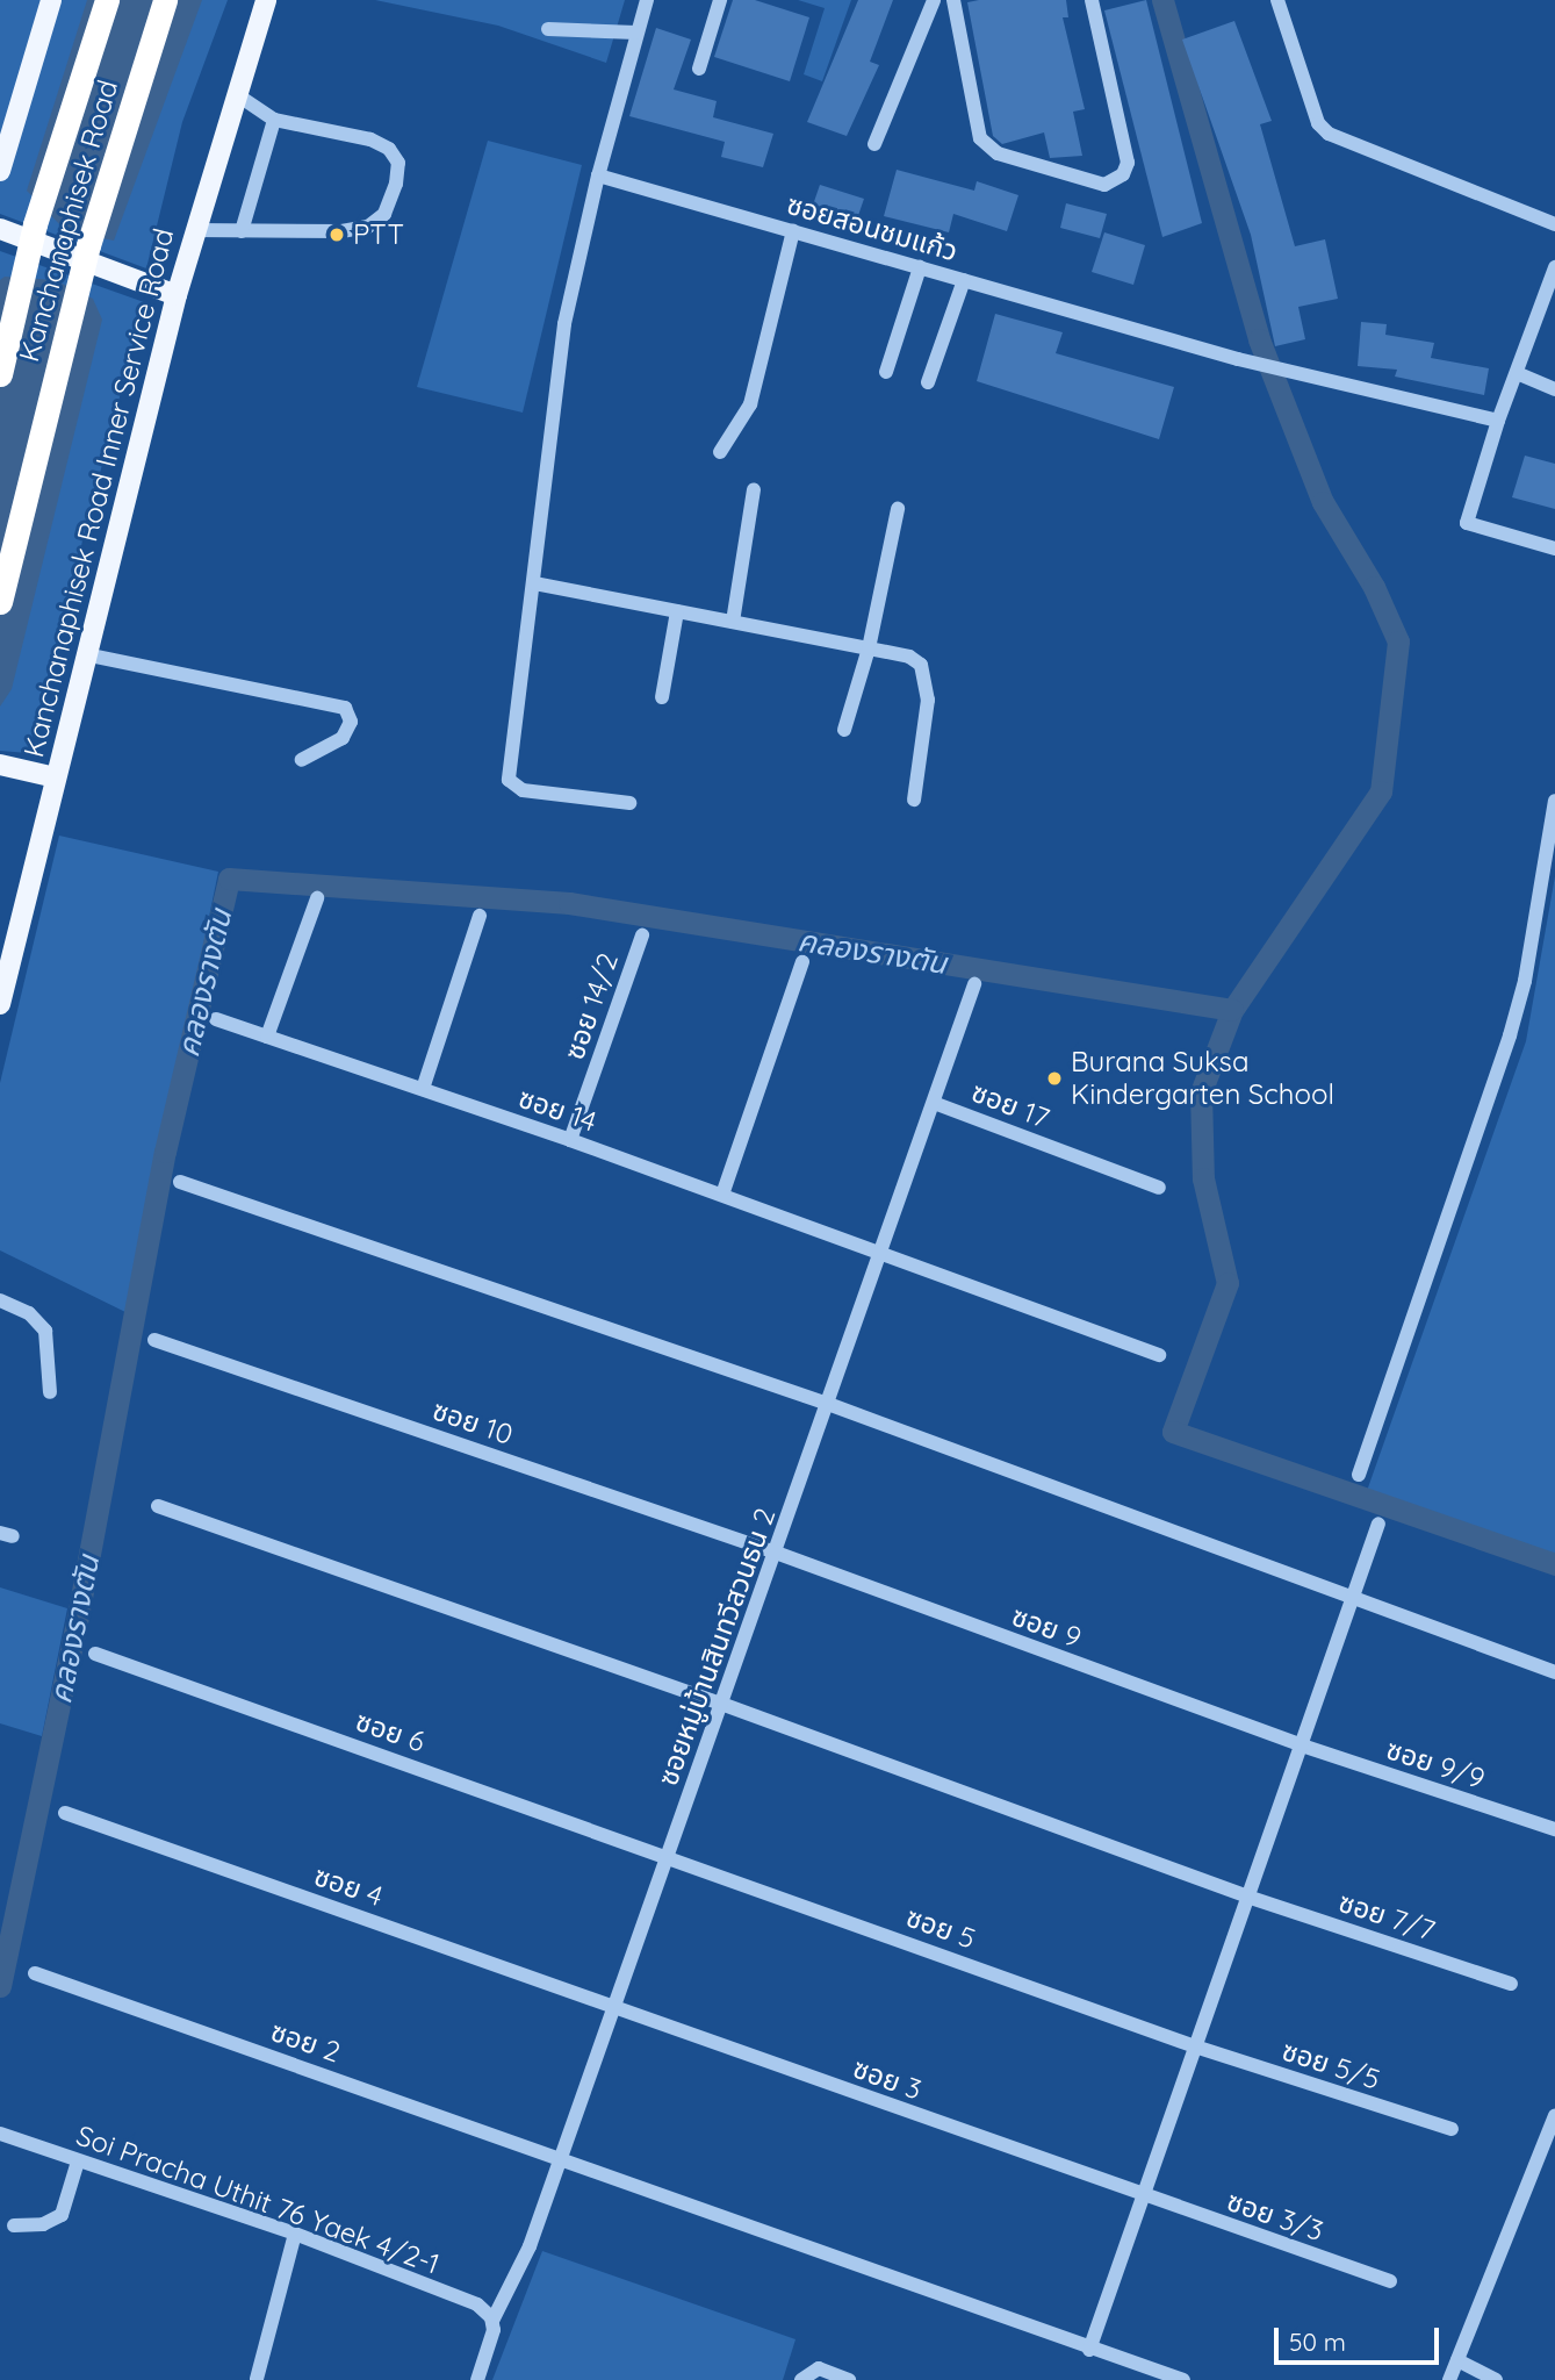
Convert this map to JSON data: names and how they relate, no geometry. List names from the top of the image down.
{
  "streets": {
    "highway": ["Kanchanaphisek Road"],
    "main road": ["Kanchanaphisek Road Inner Service Road"],
    "street": [
      "ซอยสอนชมแก้ว",
      "ซอย 14/2",
      "ซอย 17",
      "ซอย 14",
      "ซอย 10",
      "ซอย 9",
      "ซอยหมู่บ้านสินทวีสวนธน 2",
      "ซอย 6",
      "ซอย 9/9",
      "ซอย 4",
      "ซอย 7/7",
      "ซอย 5",
      "ซอย 2",
      "ซอย 5/5",
      "ซอย 3",
      "Soi Pracha Uthit 76 Yaek 4/2-1",
      "ซอย 3/3"
    ]
  },
  "crossings": [
    ["ซอย 14/2", "ซอย 14"],
    ["ซอย 17", "ซอยหมู่บ้านสินทวีสวนธน 2"],
    ["ซอย 14", "ซอยหมู่บ้านสินทวีสวนธน 2"],
    ["ซอย 10", "ซอย 9"],
    ["ซอย 10", "ซอยหมู่บ้านสินทวีสวนธน 2"],
    ["ซอย 9", "ซอยหมู่บ้านสินทวีสวนธน 2"],
    ["ซอย 9", "ซอย 9/9"],
    ["ซอยหมู่บ้านสินทวีสวนธน 2", "ซอย 6"],
    ["ซอยหมู่บ้านสินทวีสวนธน 2", "ซอย 4"],
    ["ซอยหมู่บ้านสินทวีสวนธน 2", "ซอย 7/7"],
    ["ซอยหมู่บ้านสินทวีสวนธน 2", "ซอย 5"],
    ["ซอยหมู่บ้านสินทวีสวนธน 2", "ซอย 2"],
    ["ซอยหมู่บ้านสินทวีสวนธน 2", "ซอย 3"],
    ["ซอยหมู่บ้านสินทวีสวนธน 2", "Soi Pracha Uthit 76 Yaek 4/2-1"],
    ["ซอย 6", "ซอย 5"],
    ["ซอย 4", "ซอย 3"],
    ["ซอย 5", "ซอย 5/5"],
    ["ซอย 3", "ซอย 3/3"]
  ],
  "water": ["คลองรางตัน"],
  "places": ["PTT", "Burana Suksa Kindergarten School"],
  "scale_bar": "50 m"
}
